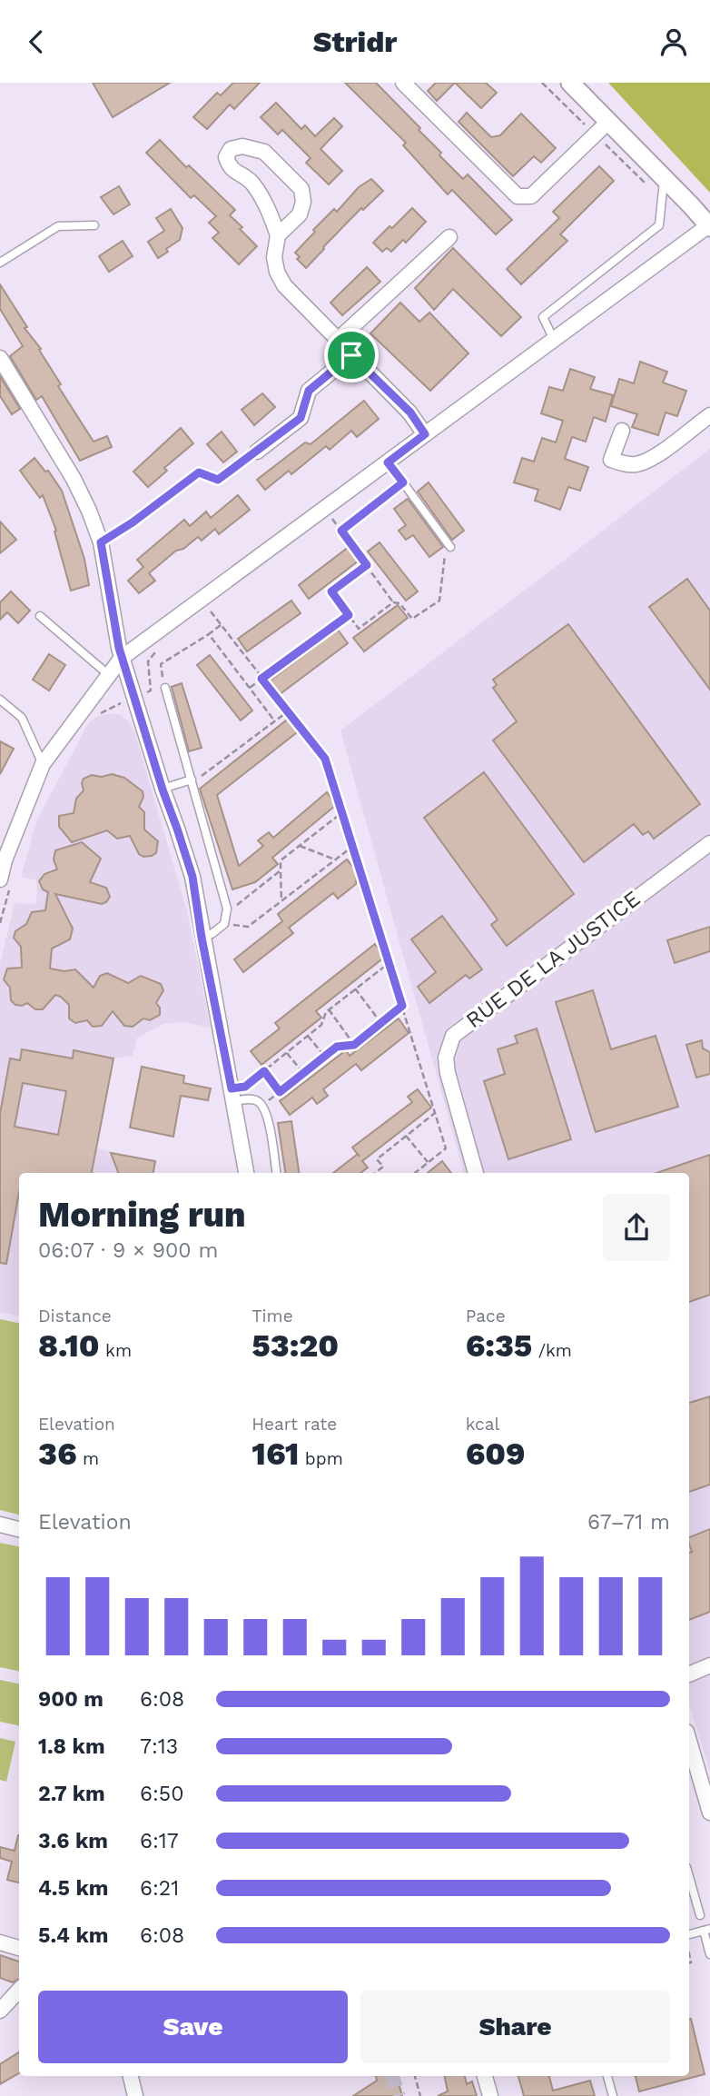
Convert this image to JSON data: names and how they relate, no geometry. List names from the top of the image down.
{
  "streets": {
    "street": ["RUE DE LA JUSTICE"]
  },
  "page": {
    "header": "Stridr",
    "heading": ["Morning run", "06:07 · 9 × 900 m"],
    "stats": [
      ["Distance", "8.10 km"],
      ["Time", "53:20"],
      ["Pace", "6:35 /km"],
      ["Elevation", "36 m"],
      ["Heart rate", "161 bpm"],
      ["kcal", "609"]
    ],
    "chart": ["Elevation", "67–71 m"],
    "list": [
      {
        "name": "900 m",
        "note": "6:08"
      },
      {
        "name": "1.8 km",
        "note": "7:13"
      },
      {
        "name": "2.7 km",
        "note": "6:50"
      },
      {
        "name": "3.6 km",
        "note": "6:17"
      },
      {
        "name": "4.5 km",
        "note": "6:21"
      },
      {
        "name": "5.4 km",
        "note": "6:08"
      }
    ],
    "buttons": ["Save", "Share"]
  }
}
